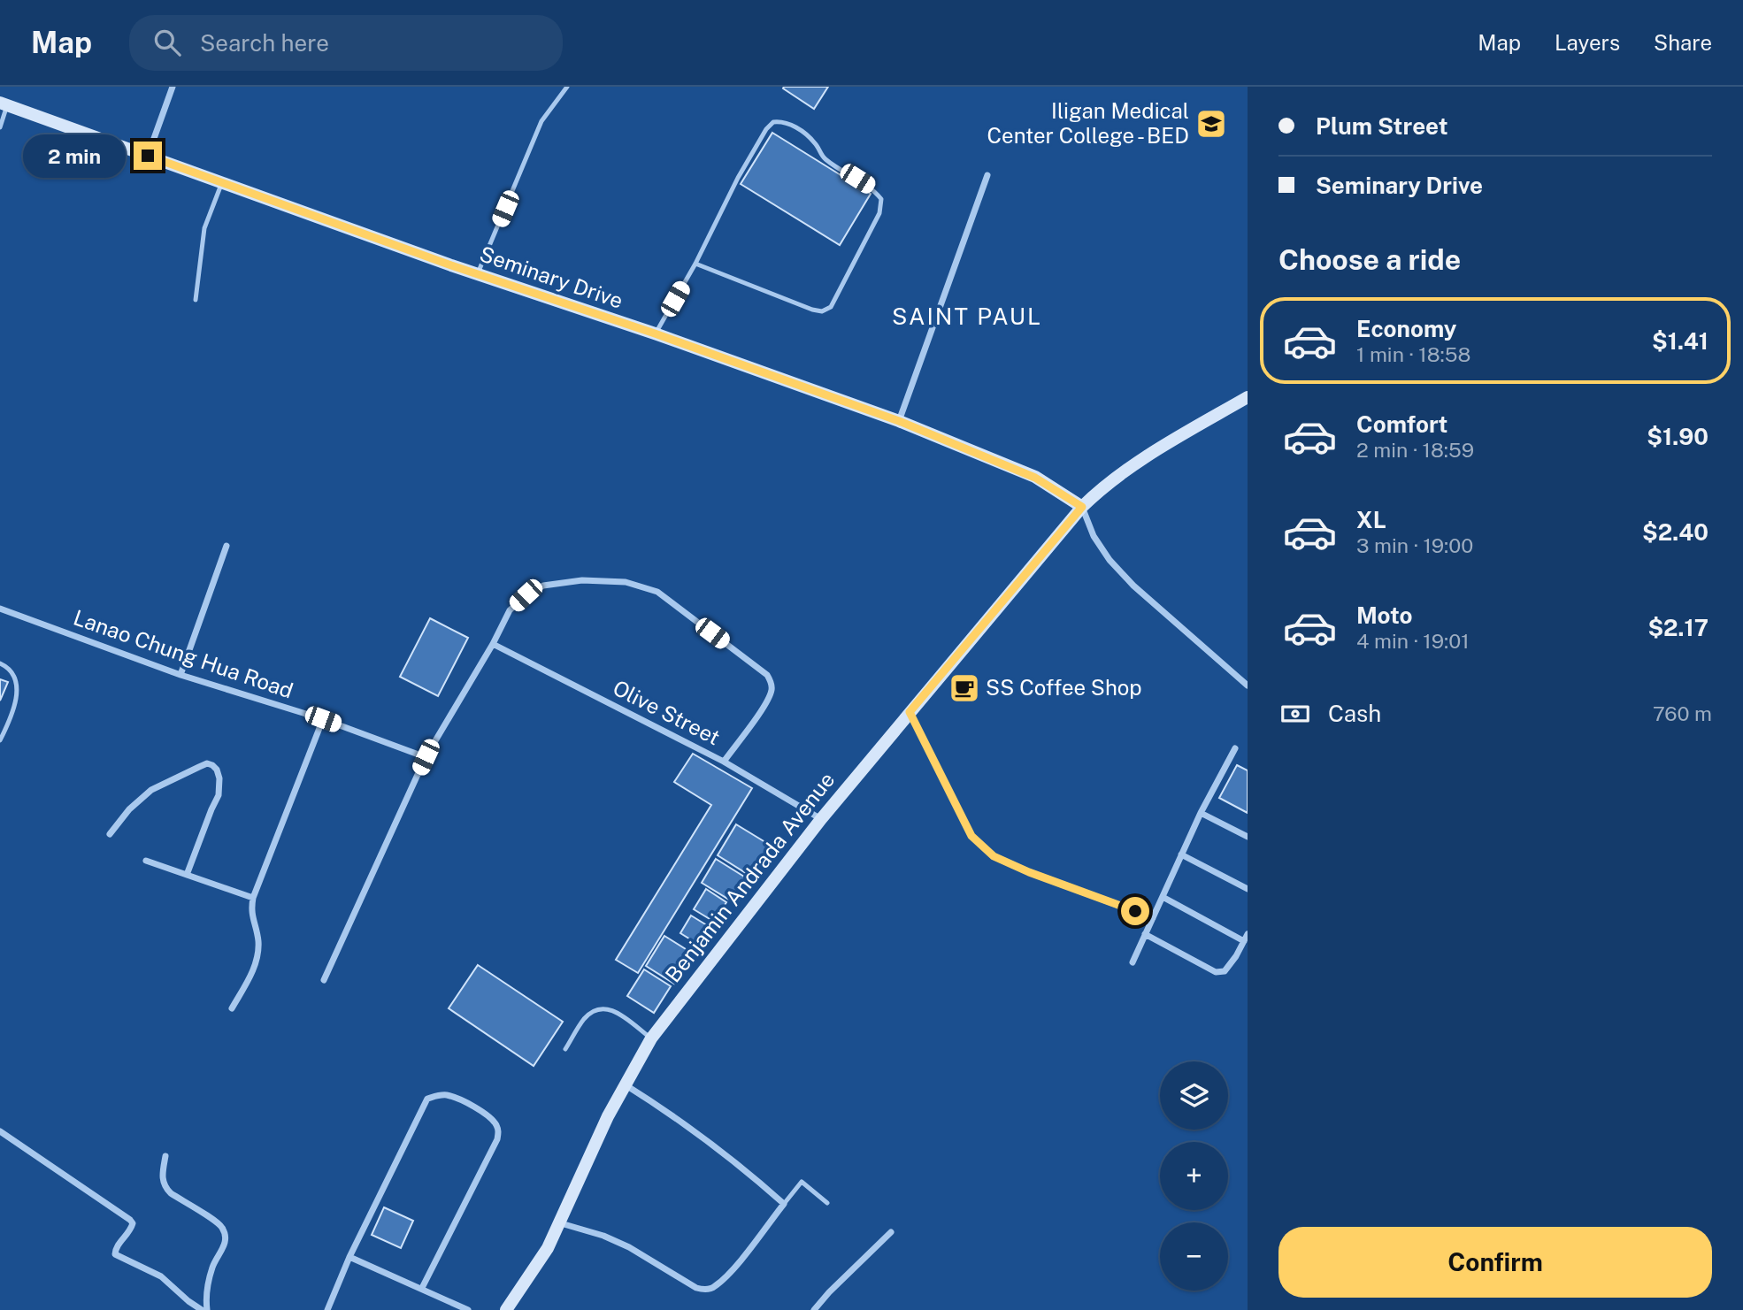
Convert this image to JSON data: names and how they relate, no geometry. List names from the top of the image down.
{
  "streets": {
    "street": [
      "Seminary Drive",
      "Lanao Chung Hua Road",
      "Olive Street",
      "Benjamin Andrada Avenue"
    ]
  },
  "crossings": [
    ["Seminary Drive", "Benjamin Andrada Avenue"],
    ["Olive Street", "Benjamin Andrada Avenue"]
  ],
  "districts": ["SAINT PAUL"],
  "places": {
    "school or university": ["Iligan Medical Center College - BED"],
    "cafe": ["SS Coffee Shop"]
  },
  "page": {
    "header": "Map",
    "search": "Search here",
    "nav": ["Map", "Layers", "Share"],
    "banner": ["Plum Street", "Seminary Drive"],
    "bubble": "2 min",
    "heading": "Choose a ride",
    "list": [
      {
        "name": "Economy",
        "note": "1 min · 18:58",
        "value": "$1.41"
      },
      {
        "name": "Comfort",
        "note": "2 min · 18:59",
        "value": "$1.90"
      },
      {
        "name": "XL",
        "note": "3 min · 19:00",
        "value": "$2.40"
      },
      {
        "name": "Moto",
        "note": "4 min · 19:01",
        "value": "$2.17"
      }
    ],
    "pay": ["Cash", "760 m"],
    "map_buttons": ["+", "−"],
    "buttons": "Confirm"
  }
}
